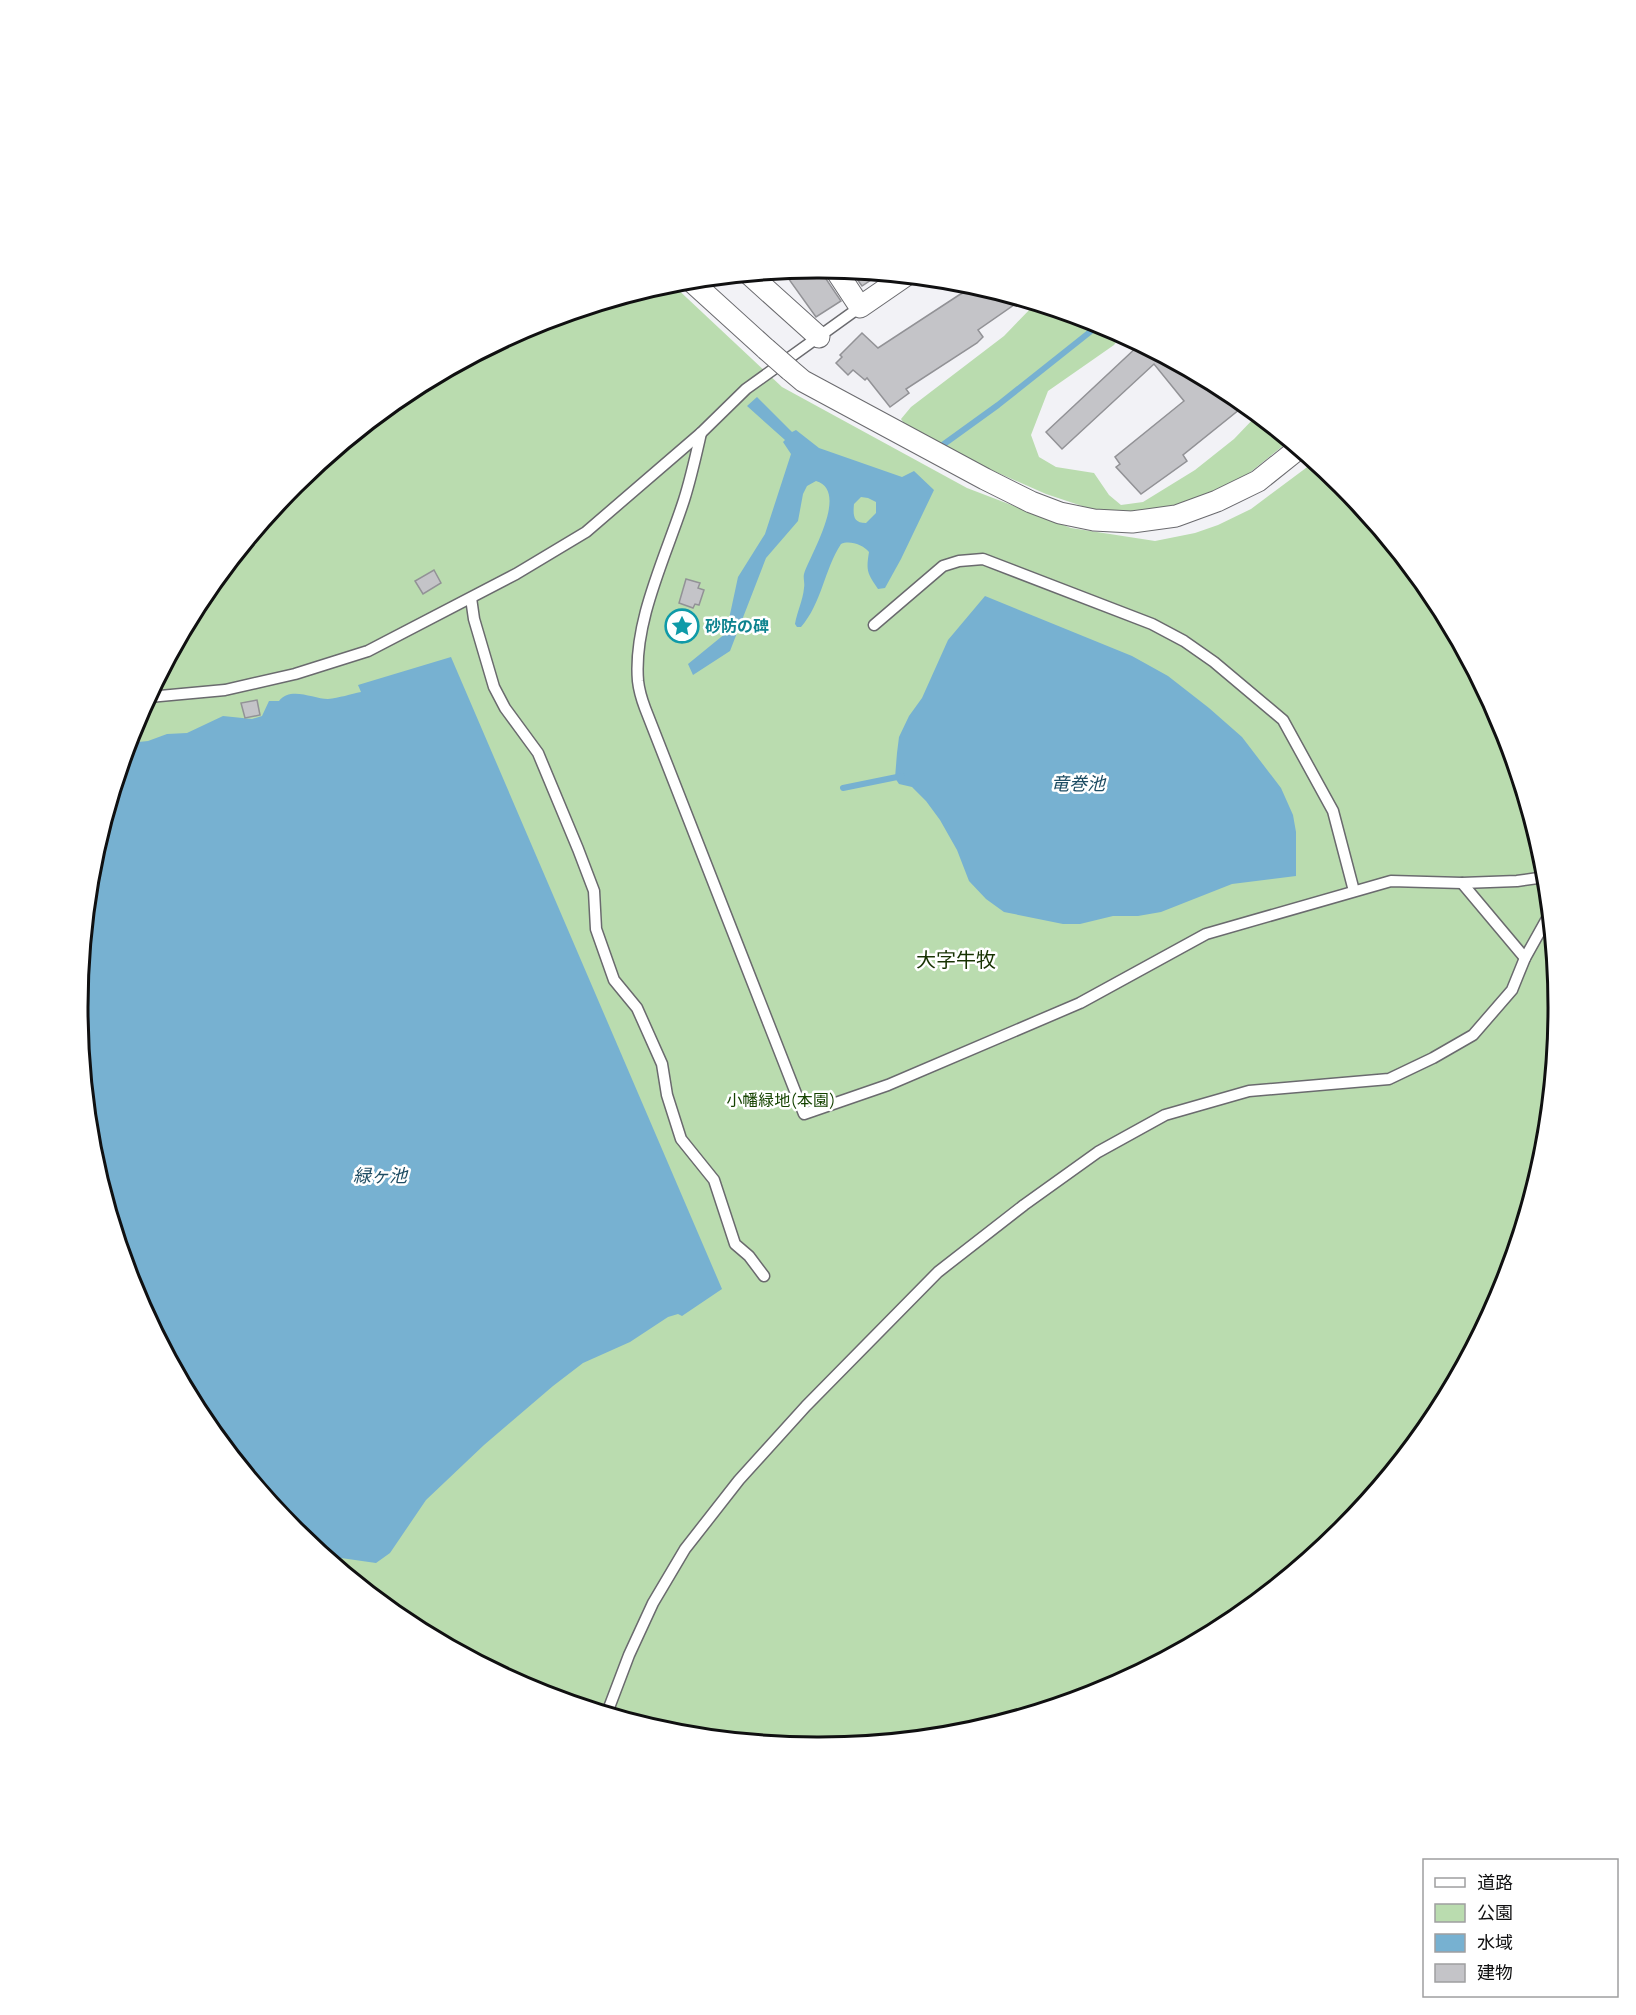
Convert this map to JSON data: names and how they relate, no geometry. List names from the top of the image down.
{
  "districts": ["大字牛牧"],
  "water": ["竜巻池", "緑ヶ池"],
  "parks": ["小幡緑地(本園)"],
  "places": {
    "place": ["砂防の碑"]
  },
  "legend": [
    "道路",
    "公園",
    "水域",
    "建物"
  ]
}
